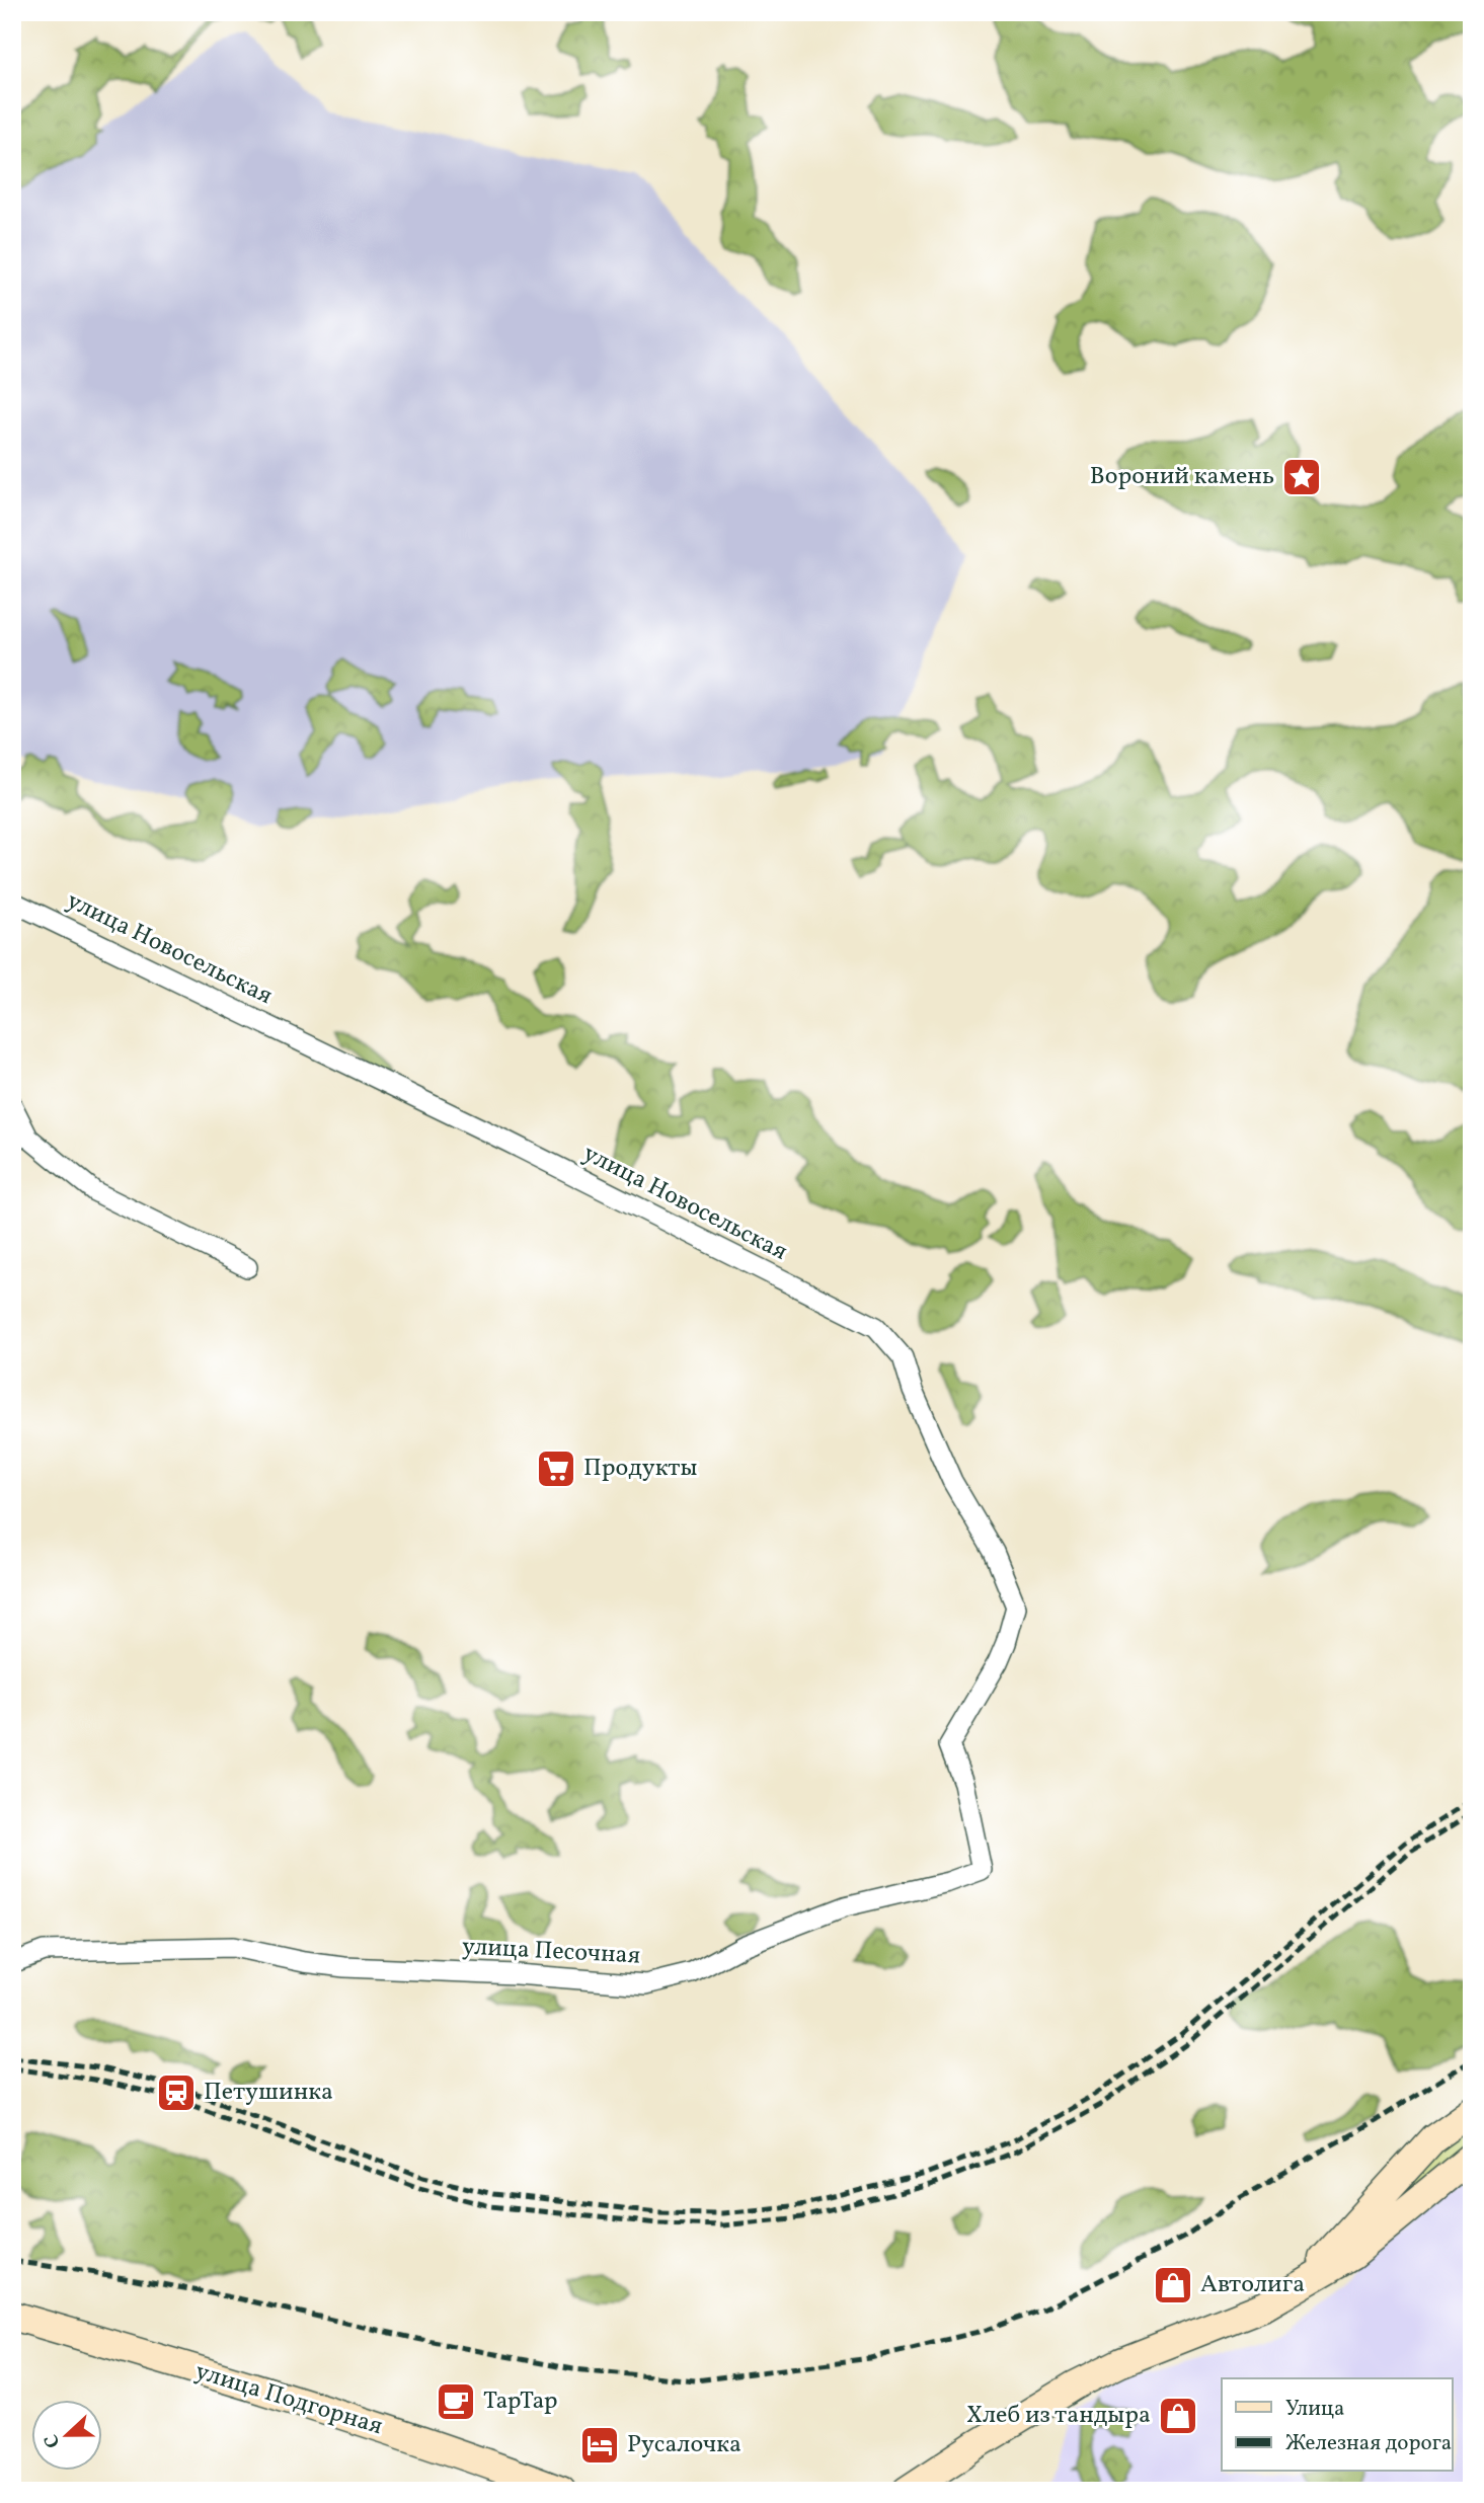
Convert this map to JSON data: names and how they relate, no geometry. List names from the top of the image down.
{
  "streets": {
    "main road": ["улица Подгорная"],
    "street": ["улица Новосельская", "улица Песочная"]
  },
  "crossings": [
    ["улица Новосельская", "улица Песочная"]
  ],
  "places": {
    "place": ["Вороний камень"],
    "supermarket": ["Продукты"],
    "station": ["Петушинка"],
    "shop": ["Автолига", "Хлеб из тандыра"],
    "cafe": ["ТарТар"],
    "hotel": ["Русалочка"]
  },
  "legend": ["Улица", "Железная дорога"],
  "north": "left"
}
